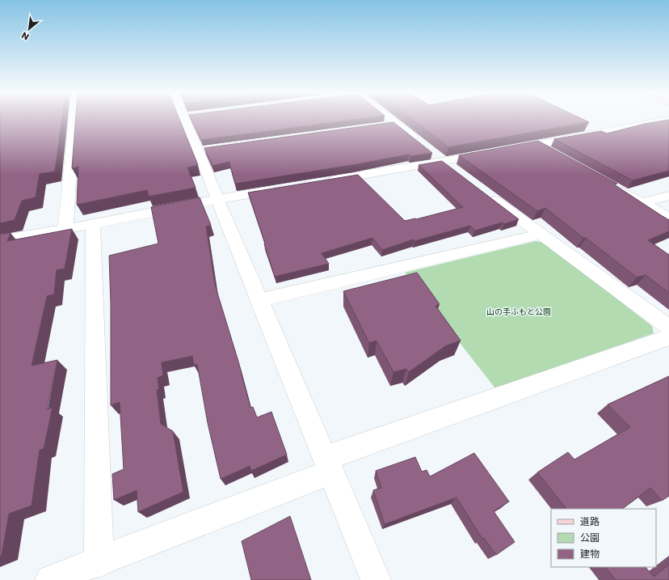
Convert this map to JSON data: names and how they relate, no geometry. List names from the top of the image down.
{
  "parks": ["山の手ふもと公園"],
  "legend": ["道路", "公園", "建物"],
  "north": "bottom left"
}
